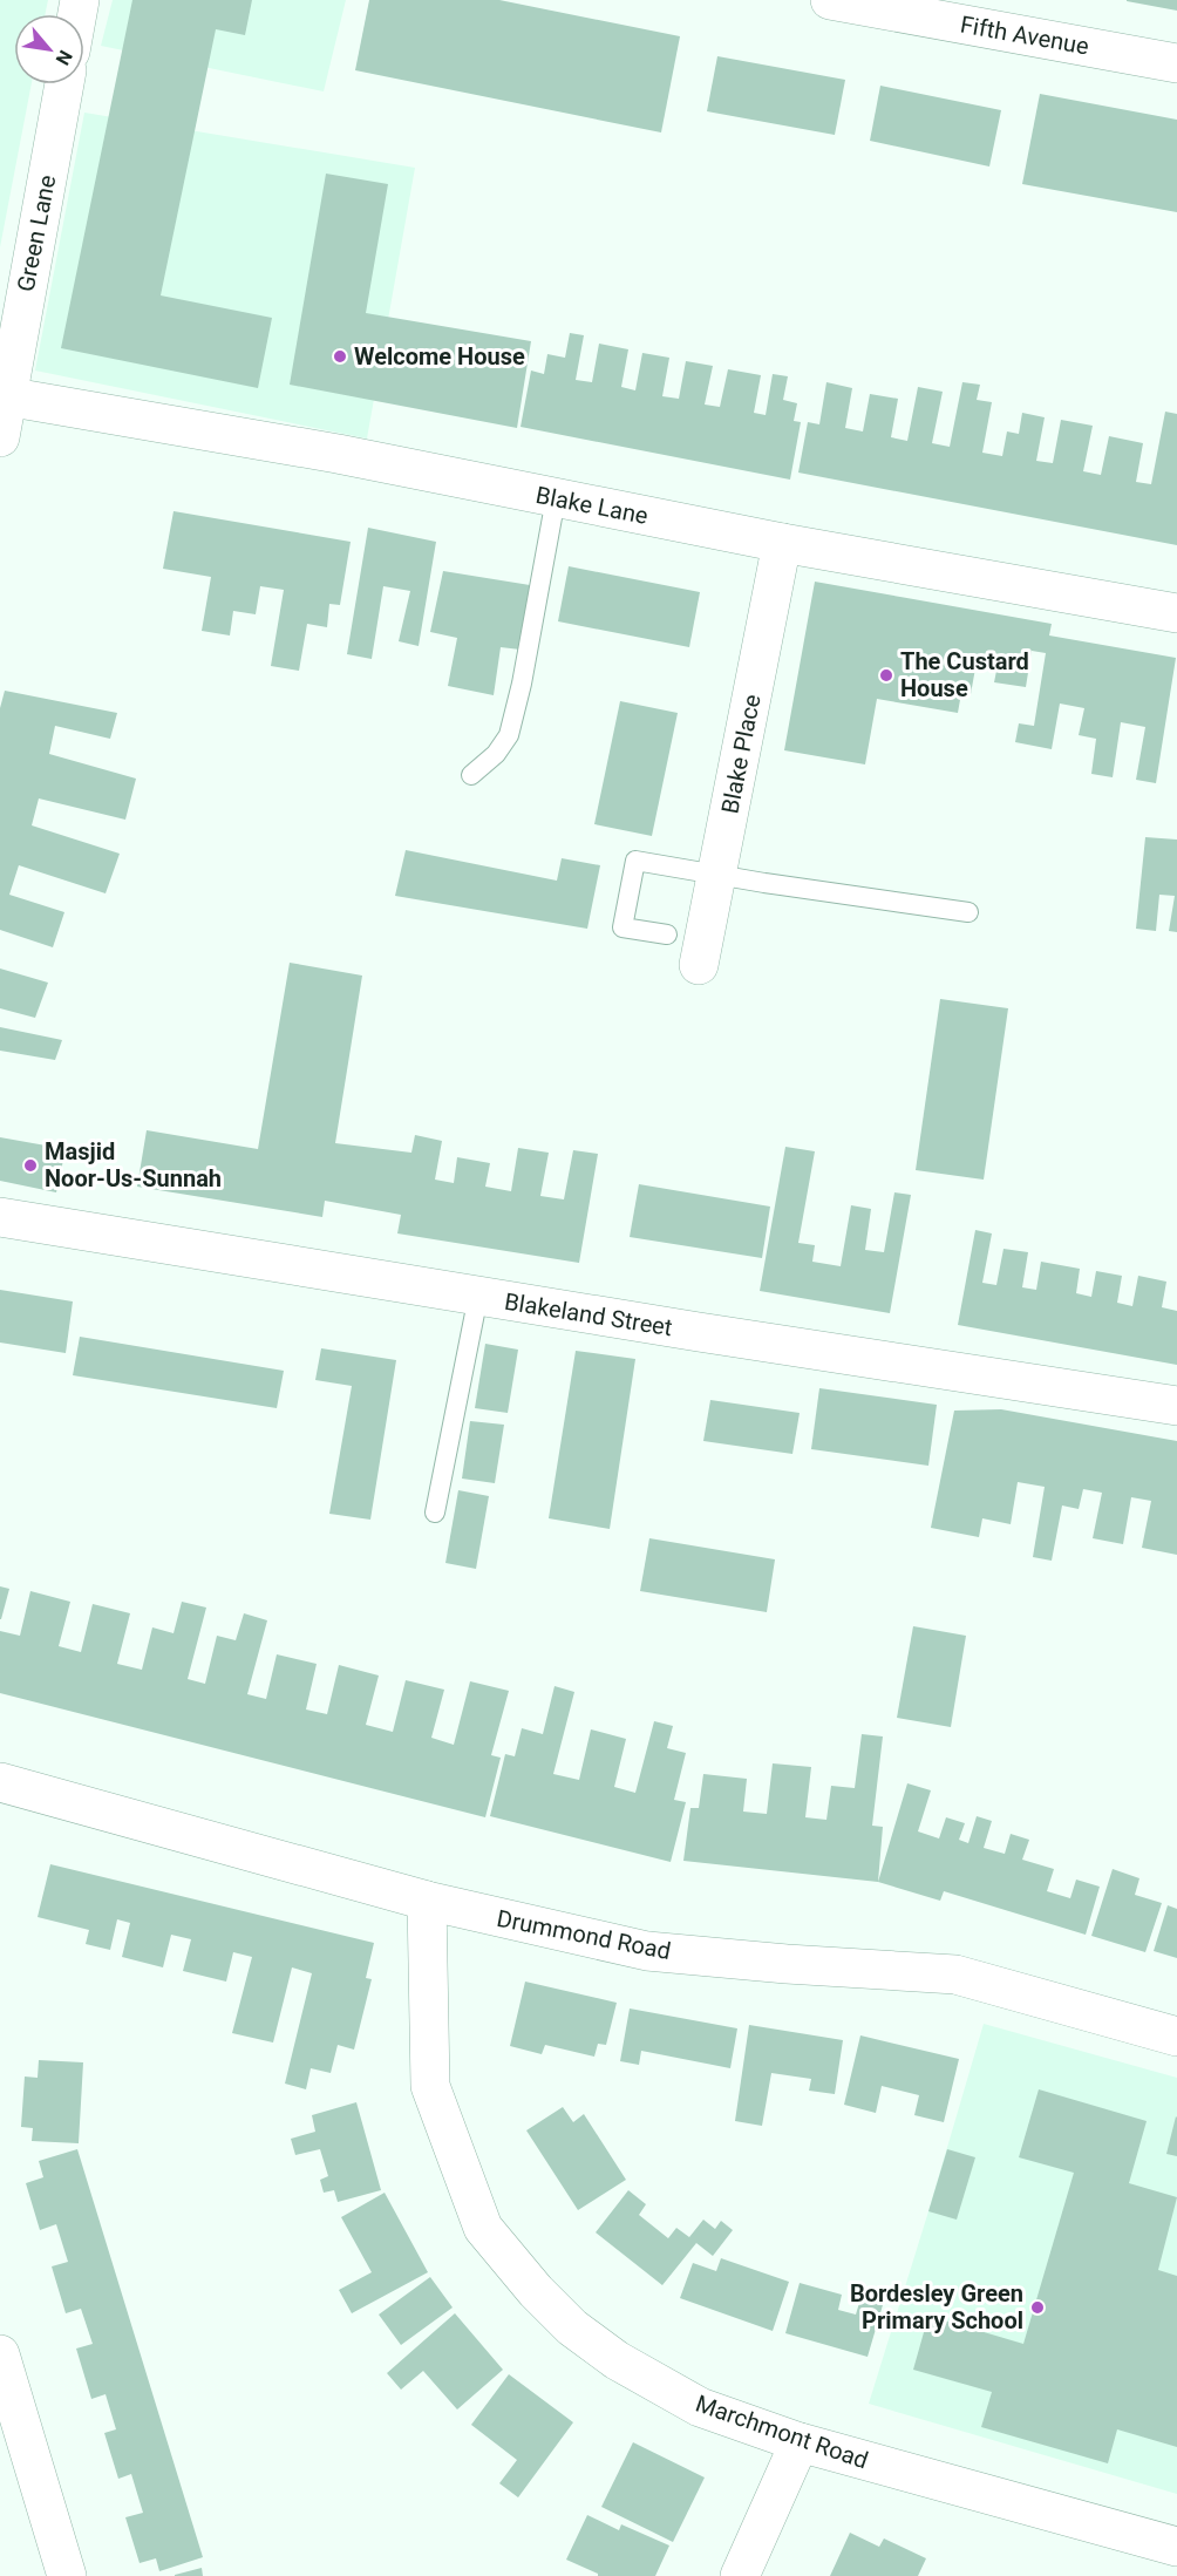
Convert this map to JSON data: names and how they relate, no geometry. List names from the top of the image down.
{
  "streets": {
    "street": [
      "Fifth Avenue",
      "Green Lane",
      "Blake Lane",
      "Blake Place",
      "Blakeland Street",
      "Drummond Road",
      "Marchmont Road"
    ]
  },
  "crossings": [
    ["Green Lane", "Blake Lane"],
    ["Blake Lane", "Blake Place"],
    ["Drummond Road", "Marchmont Road"]
  ],
  "places": [
    "Welcome House",
    "The Custard House",
    "Masjid Noor-Us-Sunnah",
    "Bordesley Green Primary School"
  ],
  "north": "bottom right"
}
